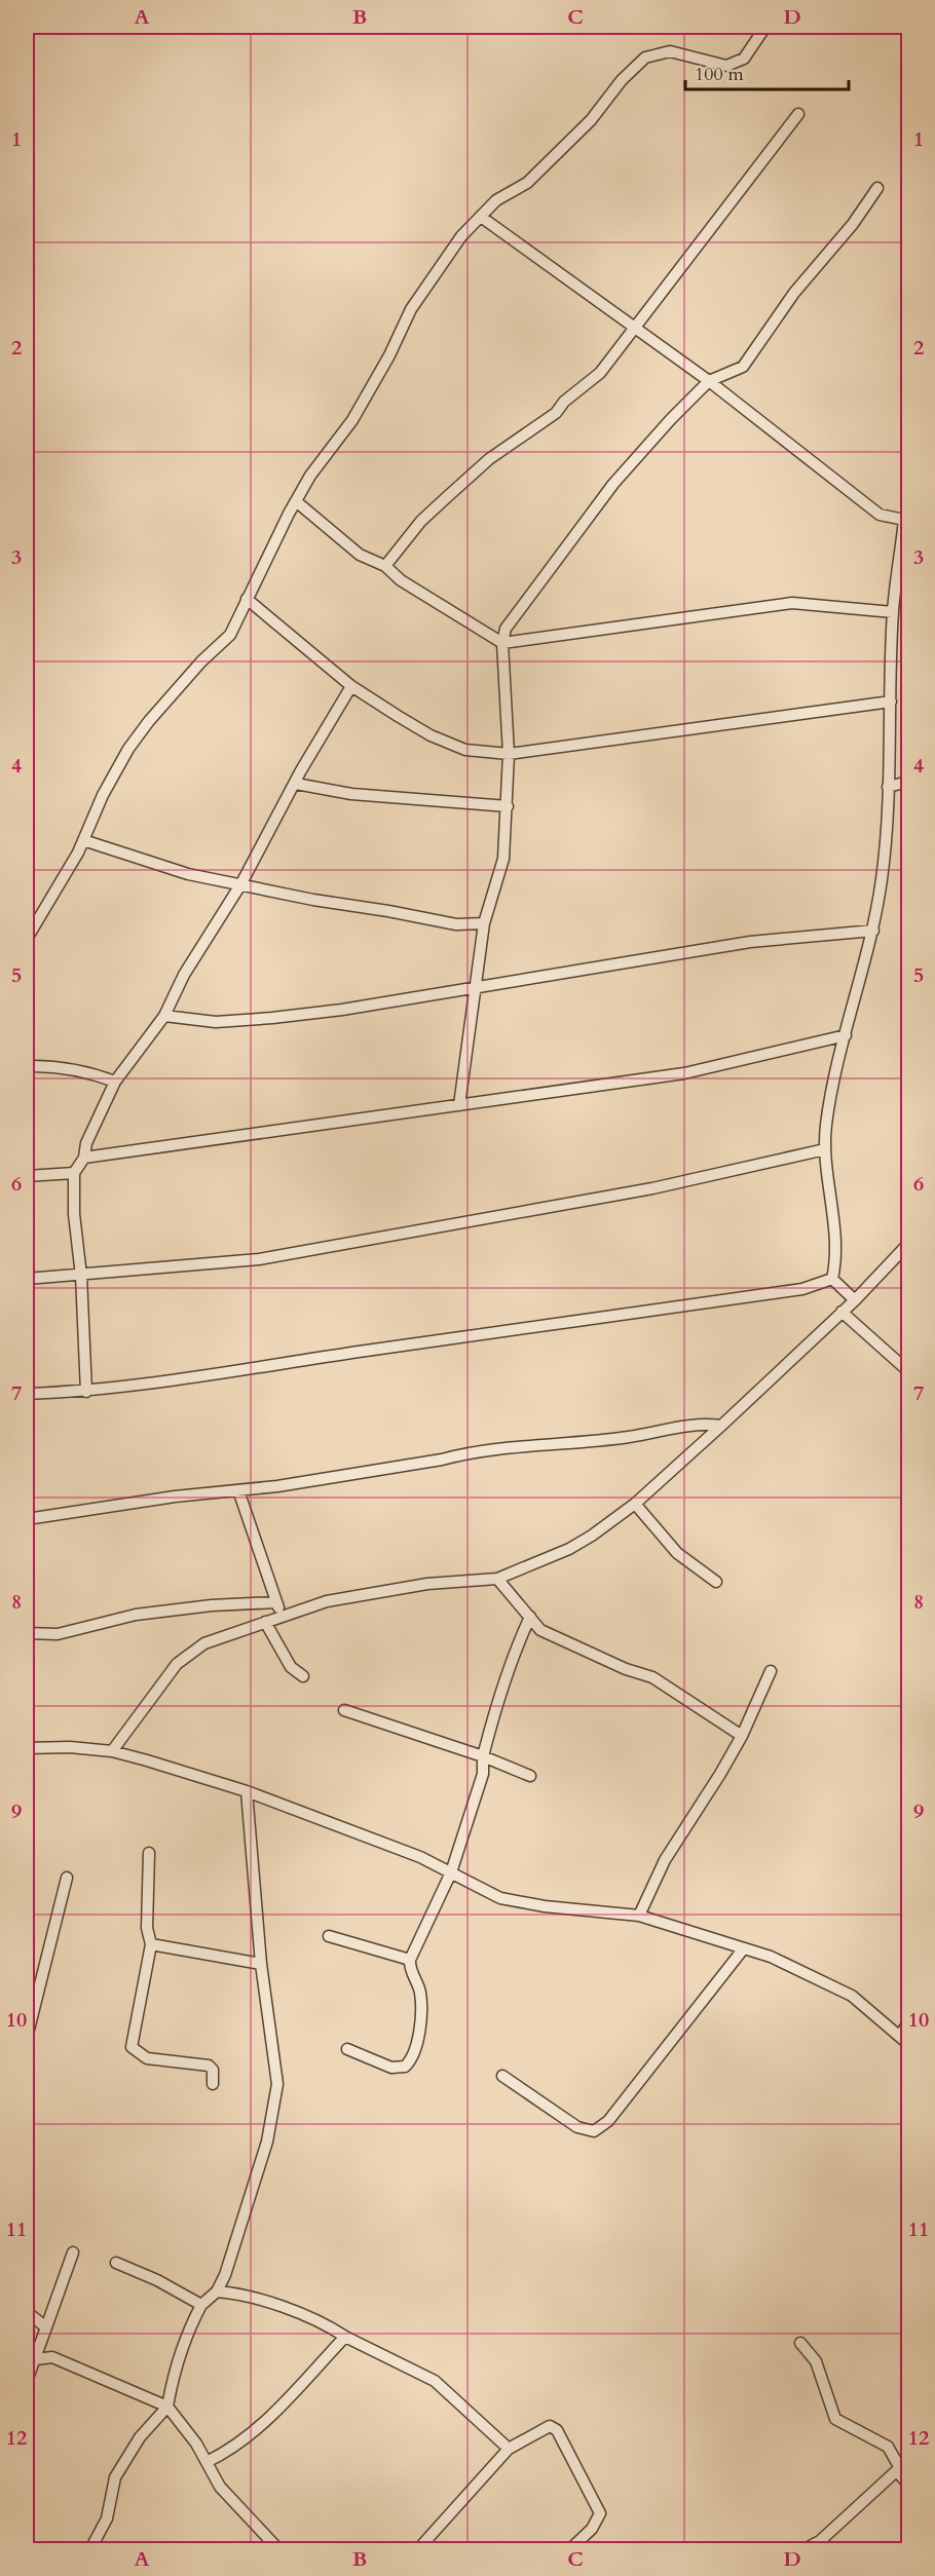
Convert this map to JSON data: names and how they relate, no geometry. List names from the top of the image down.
{
  "scale_bar": "100 m",
  "grid": {
    "columns": [
      "A",
      "B",
      "C",
      "D"
    ],
    "rows": [
      "1",
      "2",
      "3",
      "4",
      "5",
      "6",
      "7",
      "8",
      "9",
      "10",
      "11",
      "12"
    ]
  }
}
